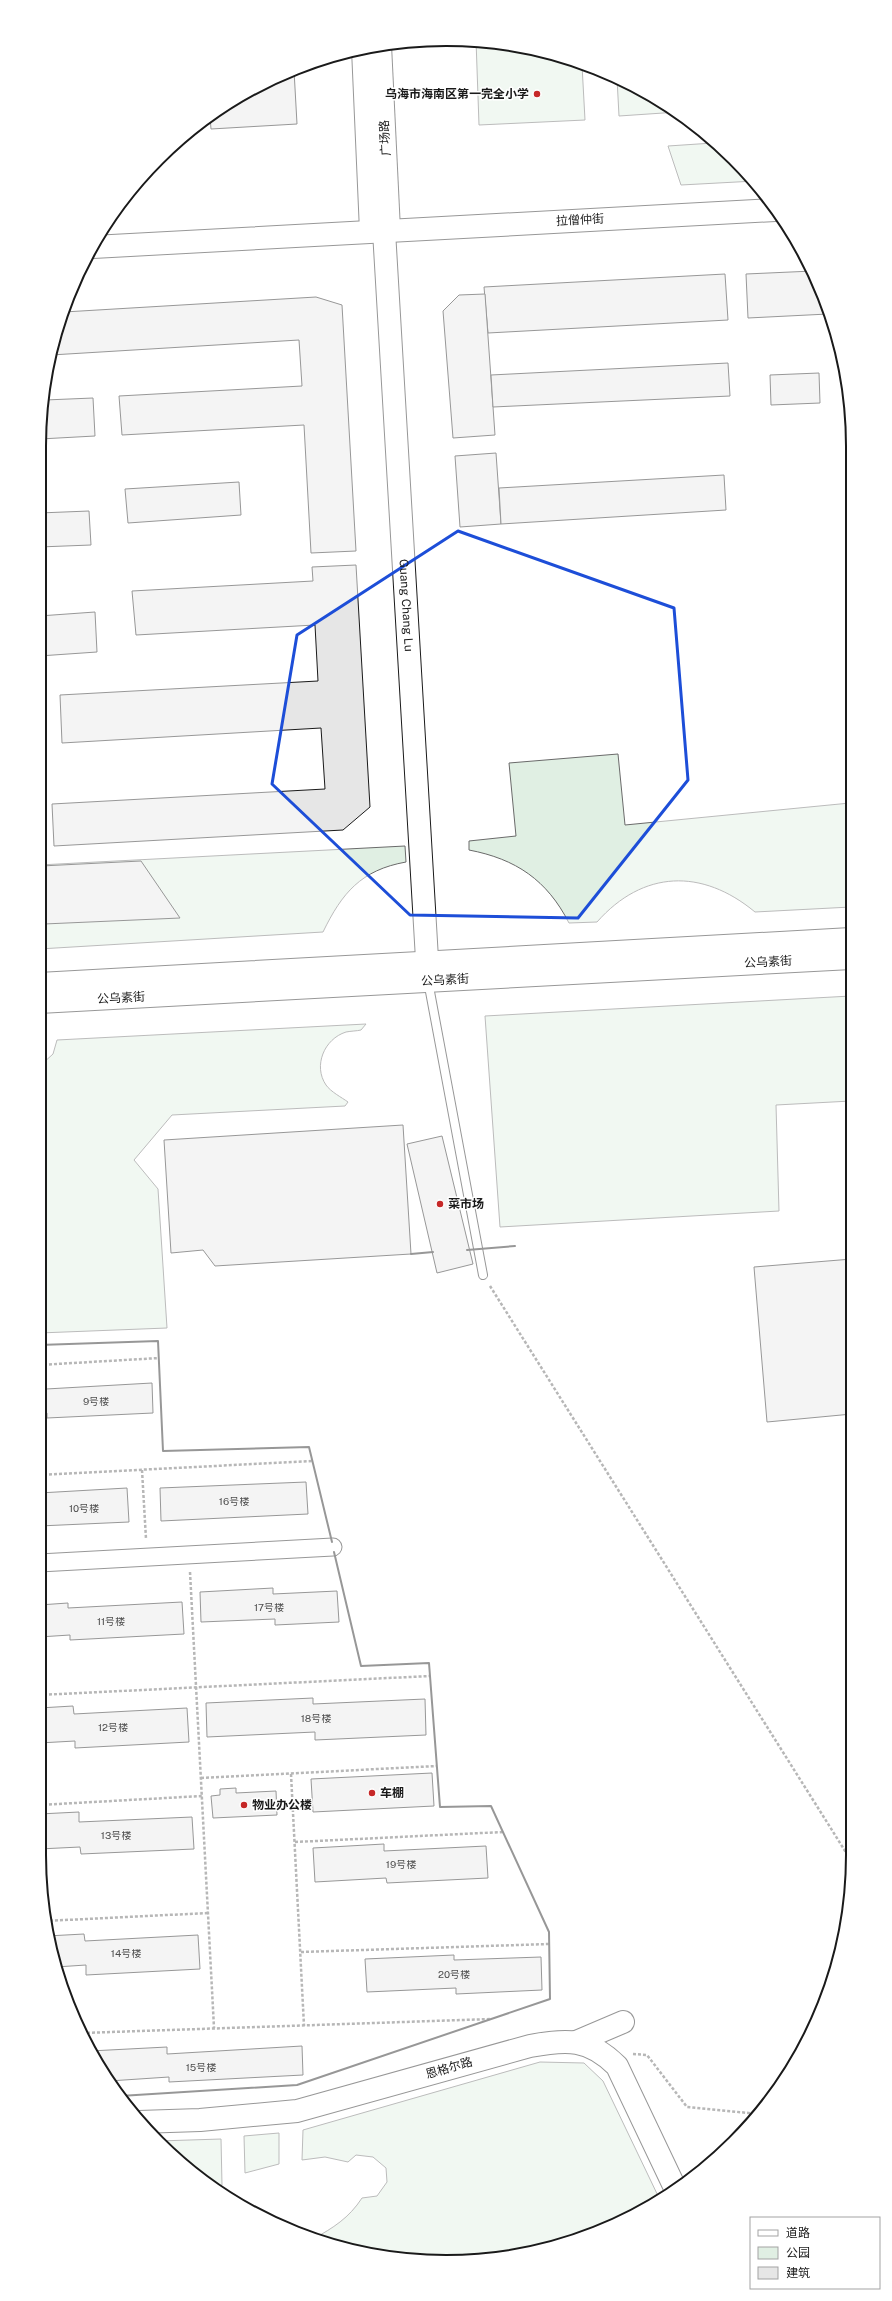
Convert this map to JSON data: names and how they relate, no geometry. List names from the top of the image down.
{
  "streets": {
    "street": [
      "广场路",
      "拉僧仲街",
      "Guang Chang Lu",
      "公乌素街",
      "恩格尔路"
    ]
  },
  "crossings": [
    ["广场路", "拉僧仲街"],
    ["广场路", "Guang Chang Lu"],
    ["拉僧仲街", "Guang Chang Lu"],
    ["Guang Chang Lu", "公乌素街"]
  ],
  "places": [
    "乌海市海南区第一完全小学",
    "菜市场",
    "车棚",
    "物业办公楼"
  ],
  "house_numbers": [
    "9号楼",
    "16号楼",
    "10号楼",
    "17号楼",
    "11号楼",
    "18号楼",
    "12号楼",
    "13号楼",
    "19号楼",
    "14号楼",
    "20号楼",
    "15号楼"
  ],
  "legend": ["道路", "公园", "建筑"]
}
